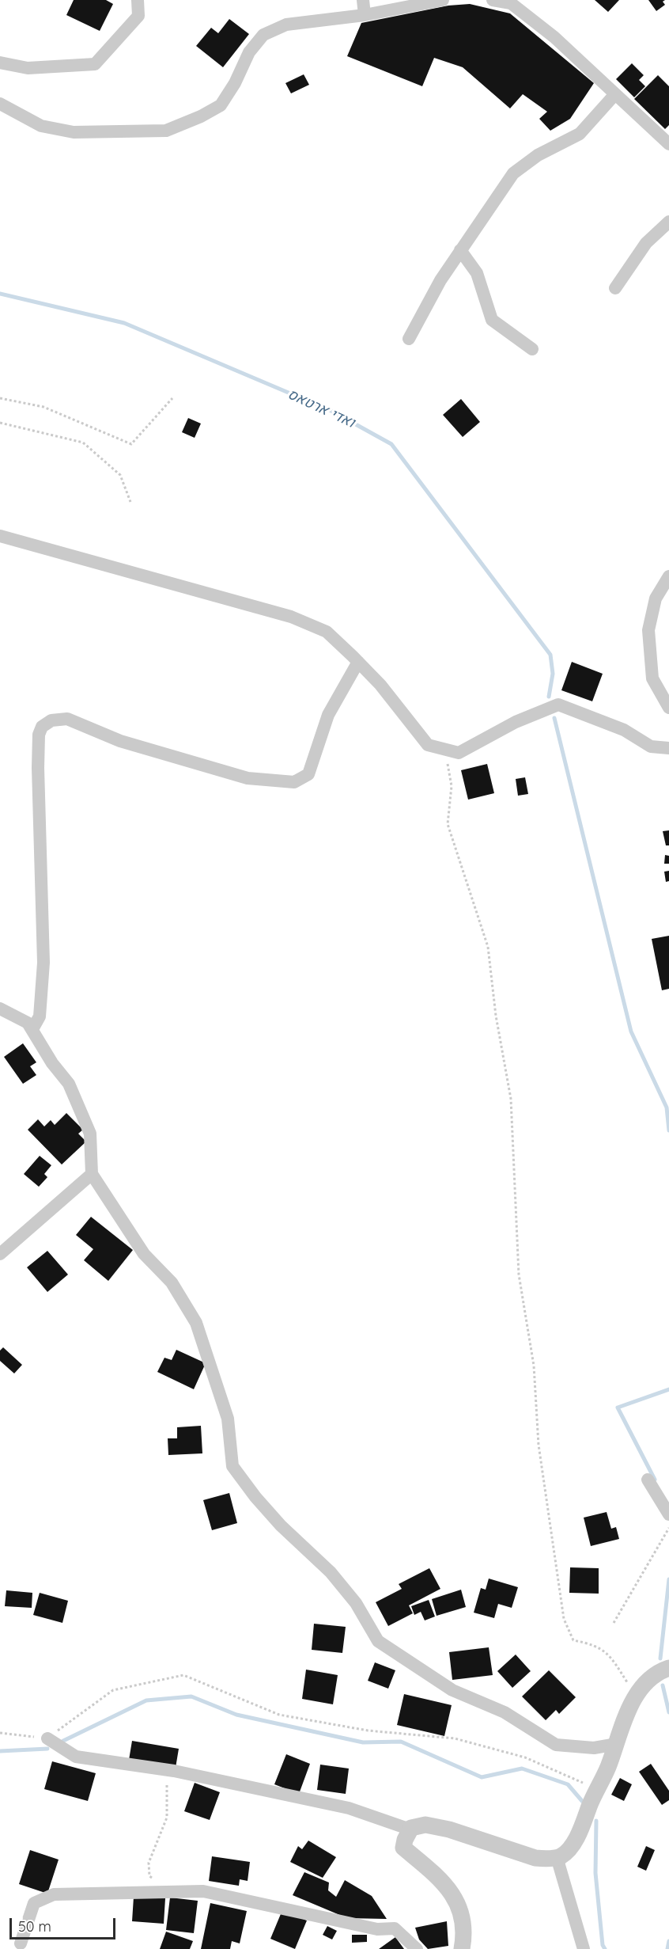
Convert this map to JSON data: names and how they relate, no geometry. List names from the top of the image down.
{
  "water": ["ואדי ארטאס"],
  "scale_bar": "50 m"
}
